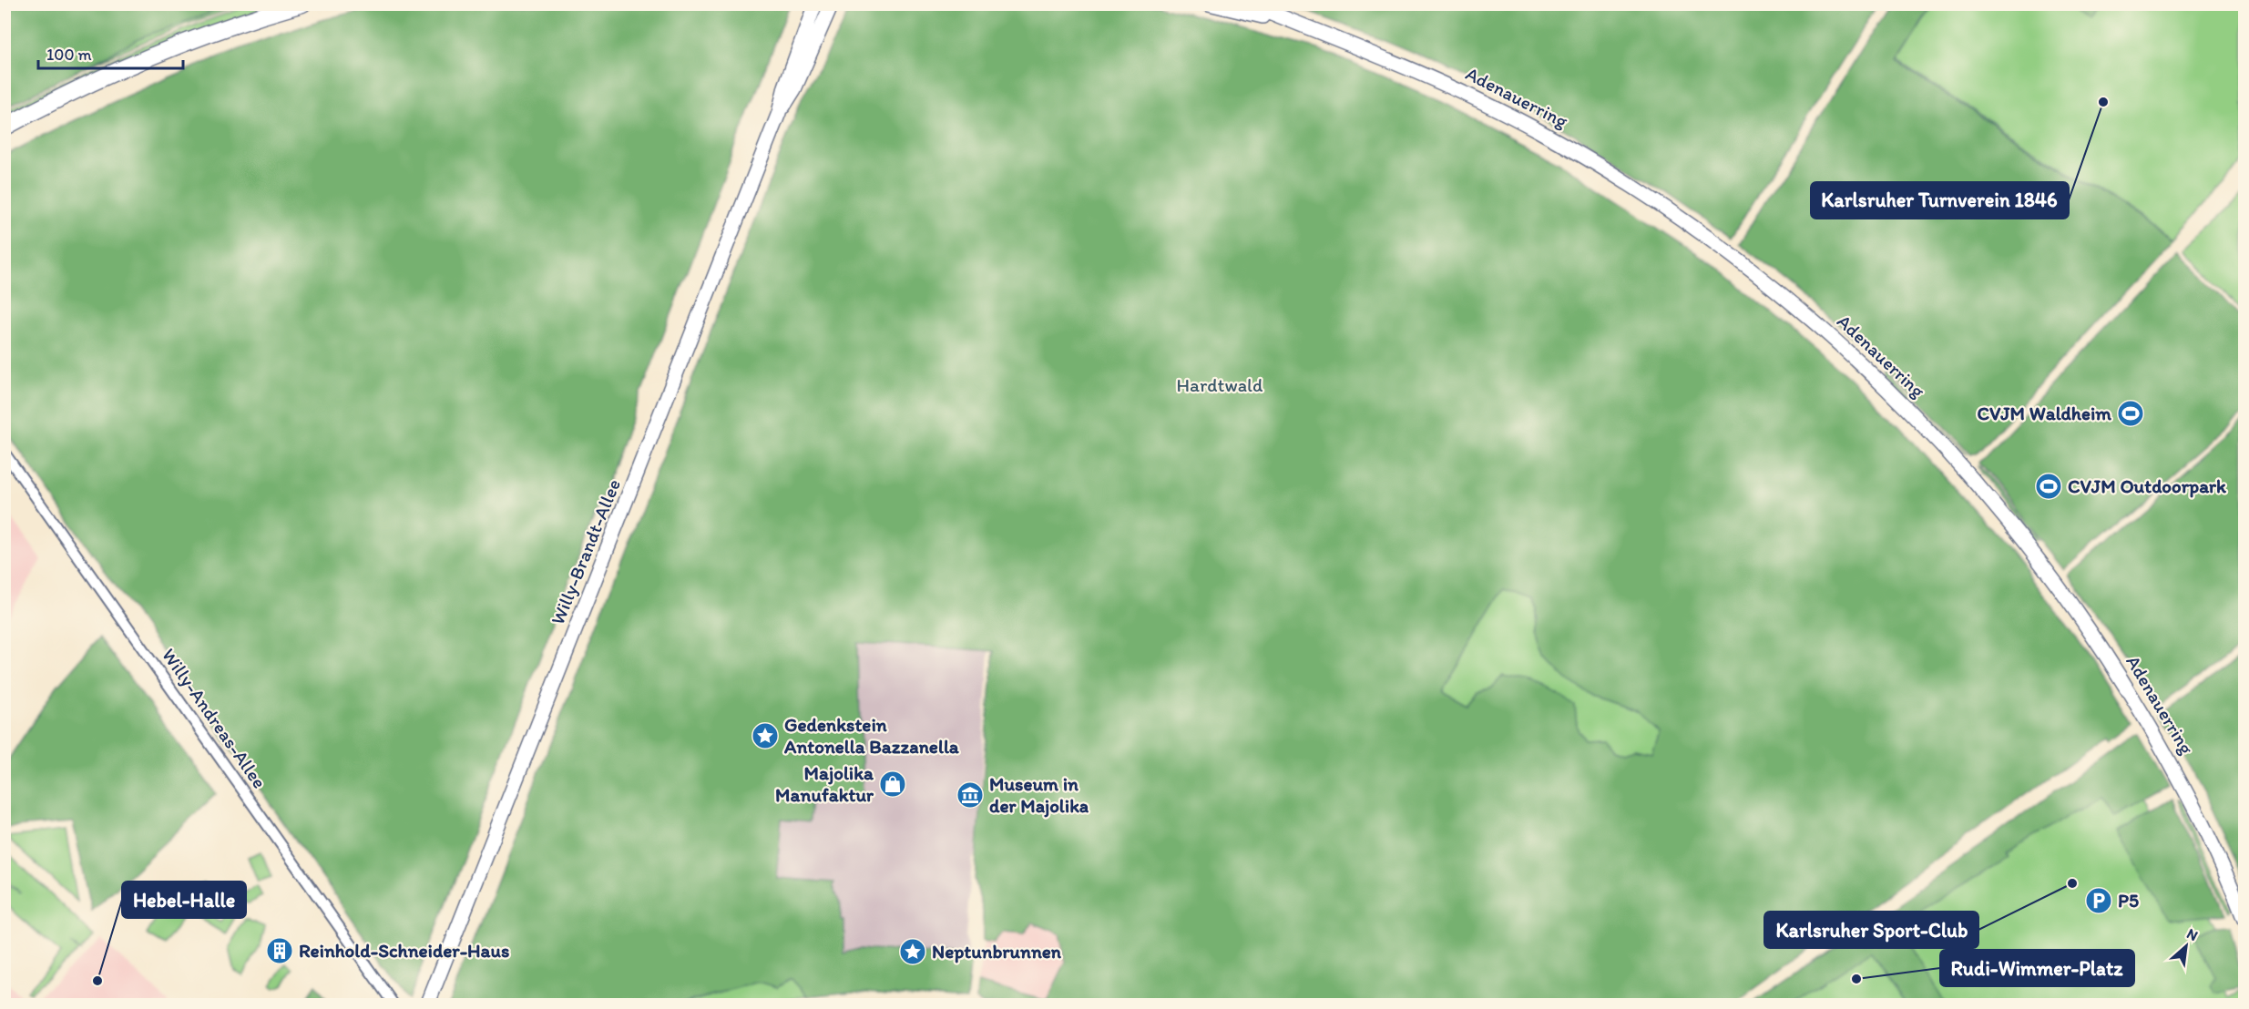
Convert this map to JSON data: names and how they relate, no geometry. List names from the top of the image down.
{
  "streets": {
    "main road": ["Adenauerring", "Willy-Brandt-Allee"],
    "street": ["Willy-Andreas-Allee"]
  },
  "parks": ["Hardtwald"],
  "places": {
    "other": [
      "Karlsruher Turnverein 1846",
      "Karlsruher Sport-Club",
      "Rudi-Wimmer-Platz",
      "Hebel-Halle"
    ],
    "sports": ["CVJM Waldheim", "CVJM Outdoorpark"],
    "place": ["Gedenkstein Antonella Bazzanella", "Neptunbrunnen"],
    "shop": ["Majolika Manufaktur"],
    "museum": ["Museum in der Majolika"],
    "parking": ["P5"],
    "building": ["Reinhold-Schneider-Haus"]
  },
  "scale_bar": "100 m",
  "north": "top right"
}
